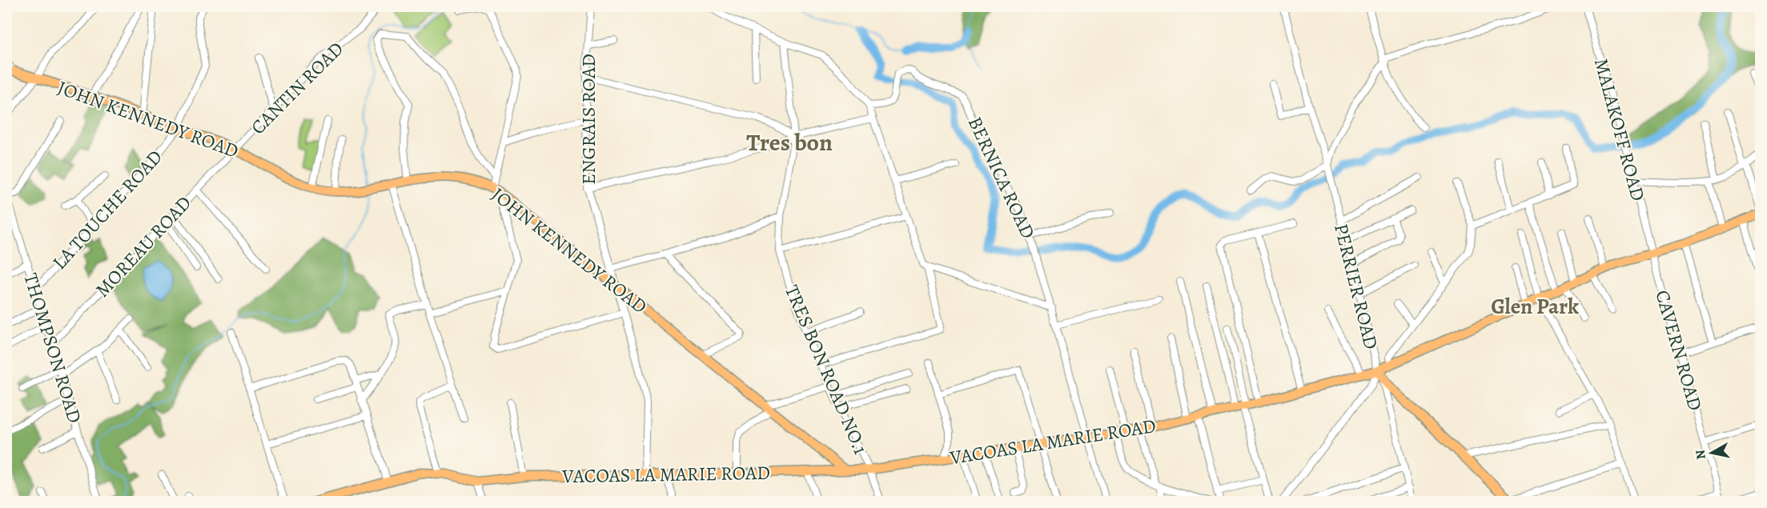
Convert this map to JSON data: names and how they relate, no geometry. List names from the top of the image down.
{
  "streets": {
    "main road": ["JOHN KENNEDY ROAD", "VACOAS LA MARIE ROAD"],
    "street": [
      "CANTIN ROAD",
      "ENGRAIS ROAD",
      "MALAKOFF ROAD",
      "BERNICA ROAD",
      "LA TOUCHE ROAD",
      "MOREAU ROAD",
      "PERRIER ROAD",
      "THOMPSON ROAD",
      "CAVERN ROAD",
      "TRES BON ROAD NO.1"
    ]
  },
  "crossings": [
    ["CANTIN ROAD", "JOHN KENNEDY ROAD"],
    ["CANTIN ROAD", "MOREAU ROAD"],
    ["JOHN KENNEDY ROAD", "ENGRAIS ROAD"],
    ["JOHN KENNEDY ROAD", "LA TOUCHE ROAD"],
    ["JOHN KENNEDY ROAD", "MOREAU ROAD"],
    ["JOHN KENNEDY ROAD", "VACOAS LA MARIE ROAD"],
    ["ENGRAIS ROAD", "VACOAS LA MARIE ROAD"],
    ["MALAKOFF ROAD", "CAVERN ROAD"],
    ["MALAKOFF ROAD", "VACOAS LA MARIE ROAD"],
    ["BERNICA ROAD", "VACOAS LA MARIE ROAD"],
    ["LA TOUCHE ROAD", "THOMPSON ROAD"],
    ["MOREAU ROAD", "THOMPSON ROAD"],
    ["PERRIER ROAD", "VACOAS LA MARIE ROAD"],
    ["CAVERN ROAD", "VACOAS LA MARIE ROAD"],
    ["TRES BON ROAD NO.1", "VACOAS LA MARIE ROAD"]
  ],
  "districts": ["Tres bon", "Glen Park"],
  "north": "left"
}
